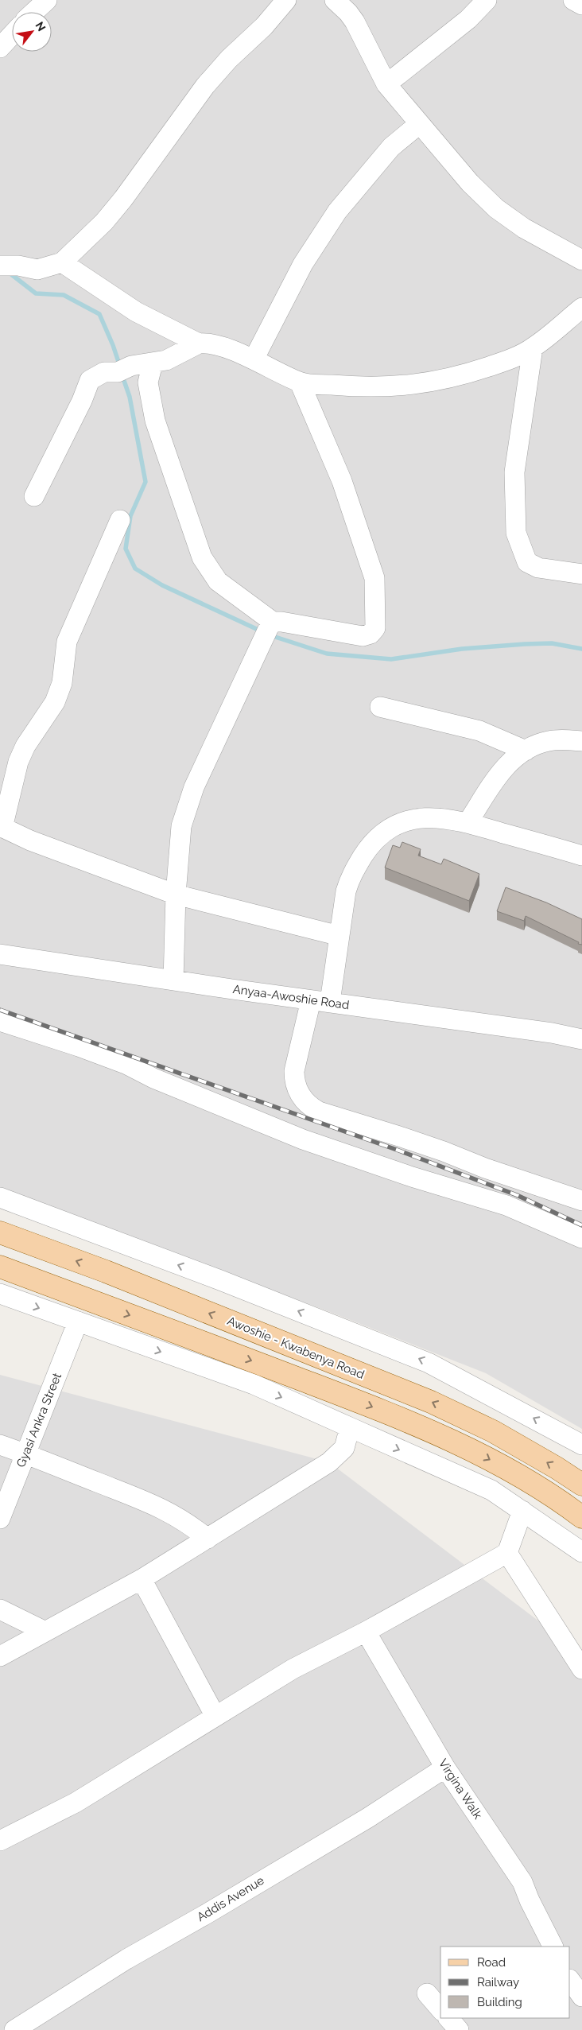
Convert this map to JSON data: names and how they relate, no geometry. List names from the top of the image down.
{
  "streets": {
    "main road": ["Awoshie - Kwabenya Road"],
    "street": [
      "Anyaa-Awoshie Road",
      "Gyasi Ankra Street",
      "Virgina Walk",
      "Addis Avenue"
    ]
  },
  "crossings": [
    ["Virgina Walk", "Addis Avenue"]
  ],
  "legend": ["Road", "Railway", "Building"],
  "north": "top right"
}
